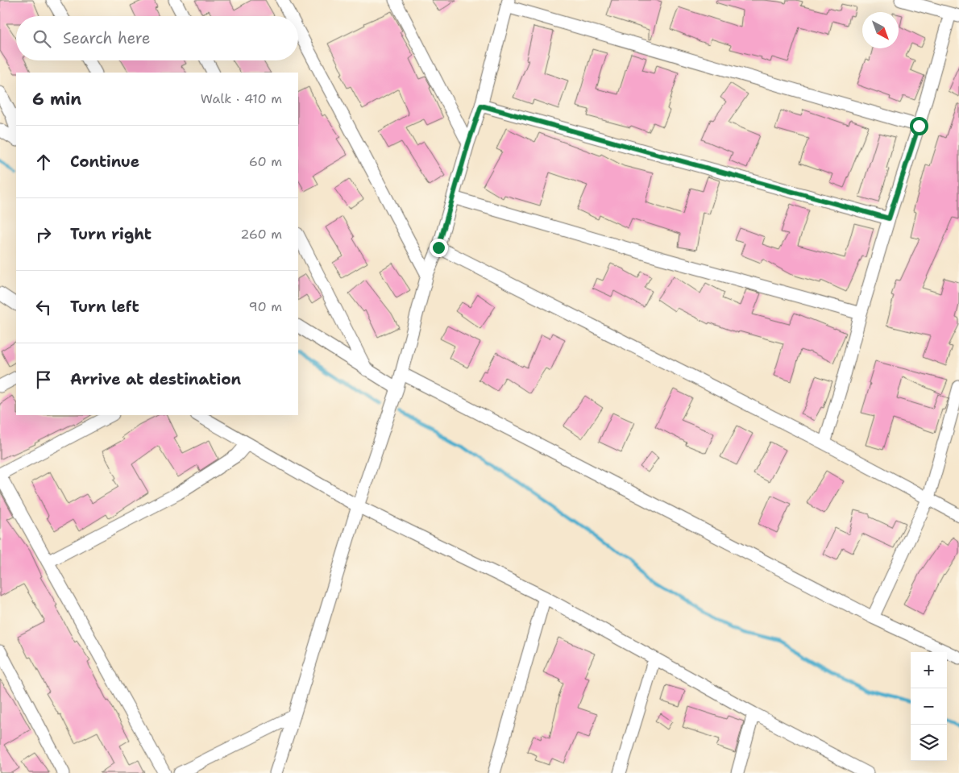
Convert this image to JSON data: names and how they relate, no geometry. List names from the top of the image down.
{
  "north": "bottom right",
  "page": {
    "search": "Search here",
    "heading": ["6 min", "Walk · 410 m"],
    "list": [
      ["Continue", "60 m"],
      ["Turn right", "260 m"],
      ["Turn left", "90 m"],
      "Arrive at destination"
    ],
    "map_buttons": ["+", "−"]
  }
}
